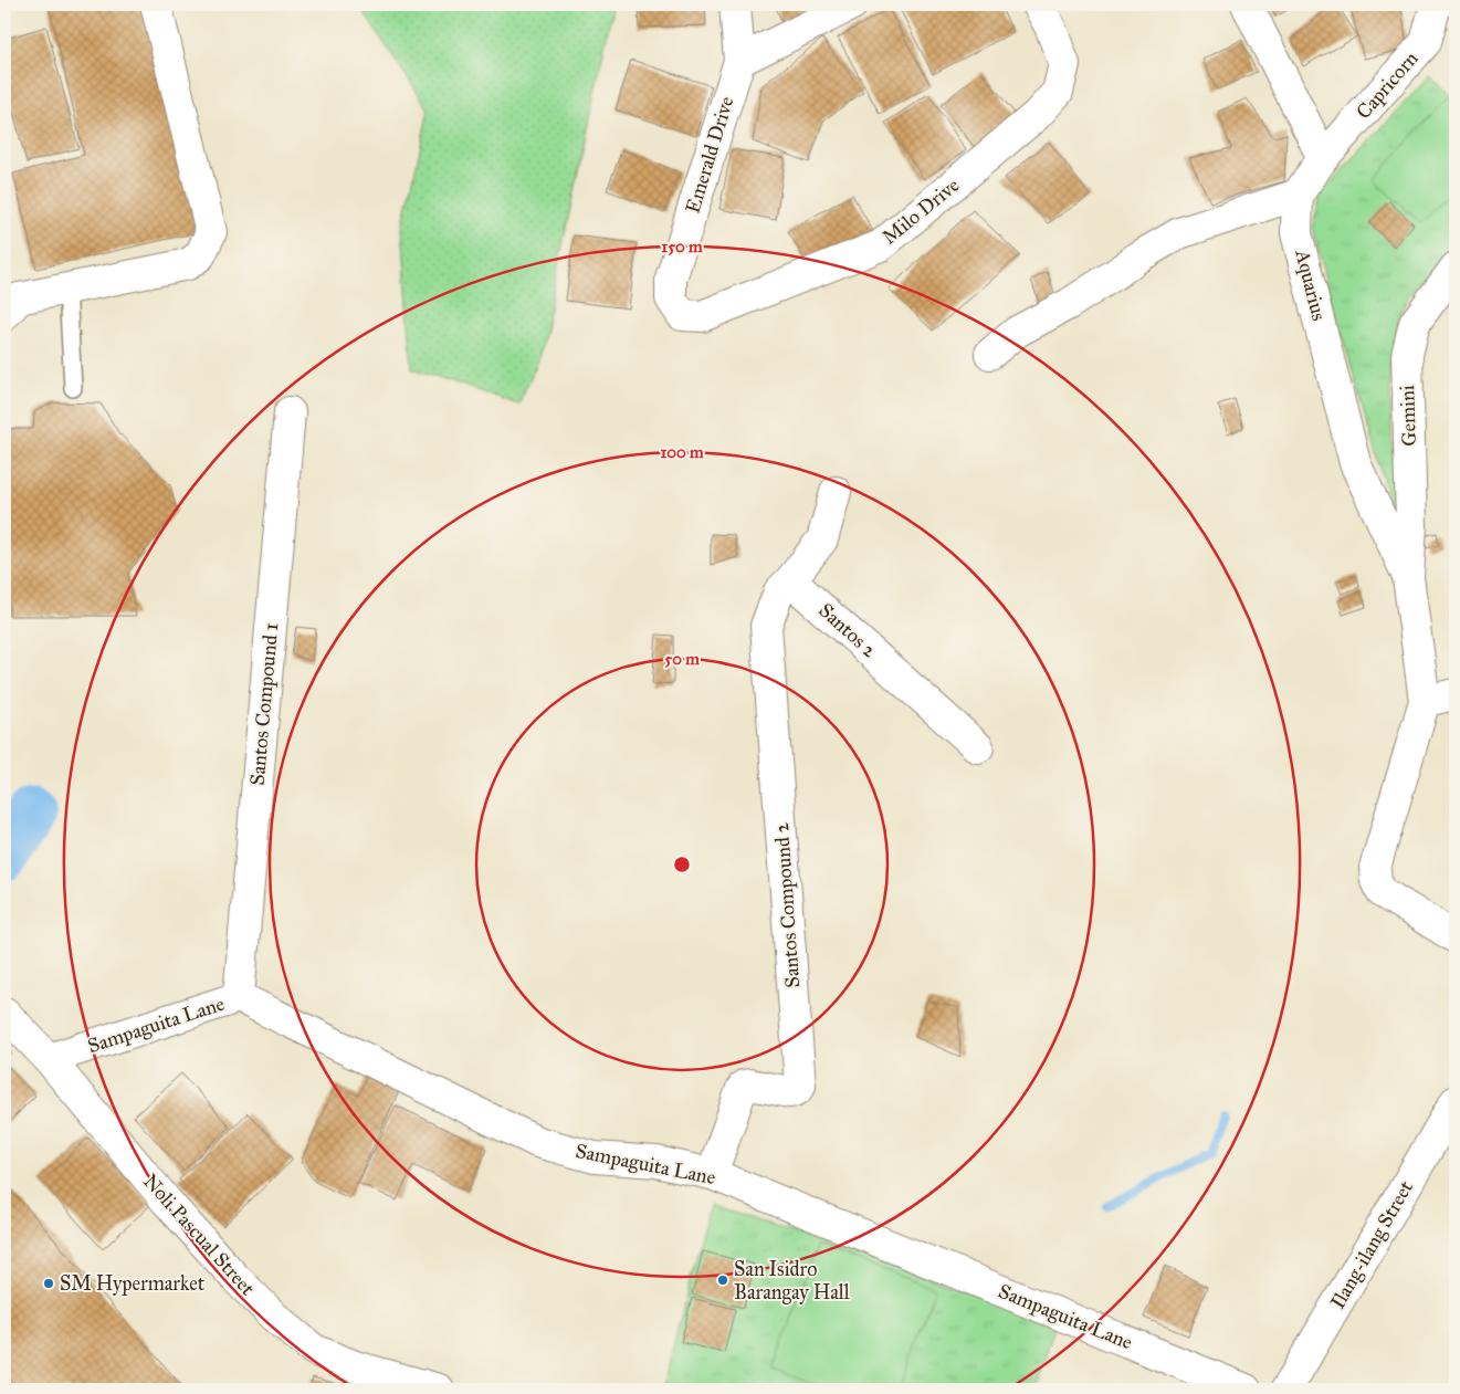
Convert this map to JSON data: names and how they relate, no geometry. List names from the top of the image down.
{
  "streets": {
    "street": [
      "Capricorn",
      "Emerald Drive",
      "Milo Drive",
      "Aquarius",
      "Gemini",
      "Santos 2",
      "Santos Compound 1",
      "Santos Compound 2",
      "Sampaguita Lane",
      "Noli Pascual Street",
      "Ilang-ilang Street"
    ]
  },
  "crossings": [
    ["Emerald Drive", "Milo Drive"],
    ["Aquarius", "Gemini"],
    ["Santos 2", "Santos Compound 2"],
    ["Santos Compound 1", "Sampaguita Lane"],
    ["Santos Compound 2", "Sampaguita Lane"],
    ["Sampaguita Lane", "Noli Pascual Street"]
  ],
  "places": ["San Isidro Barangay Hall", "SM Hypermarket"],
  "rings": ["150 m", "100 m", "50 m"]
}
